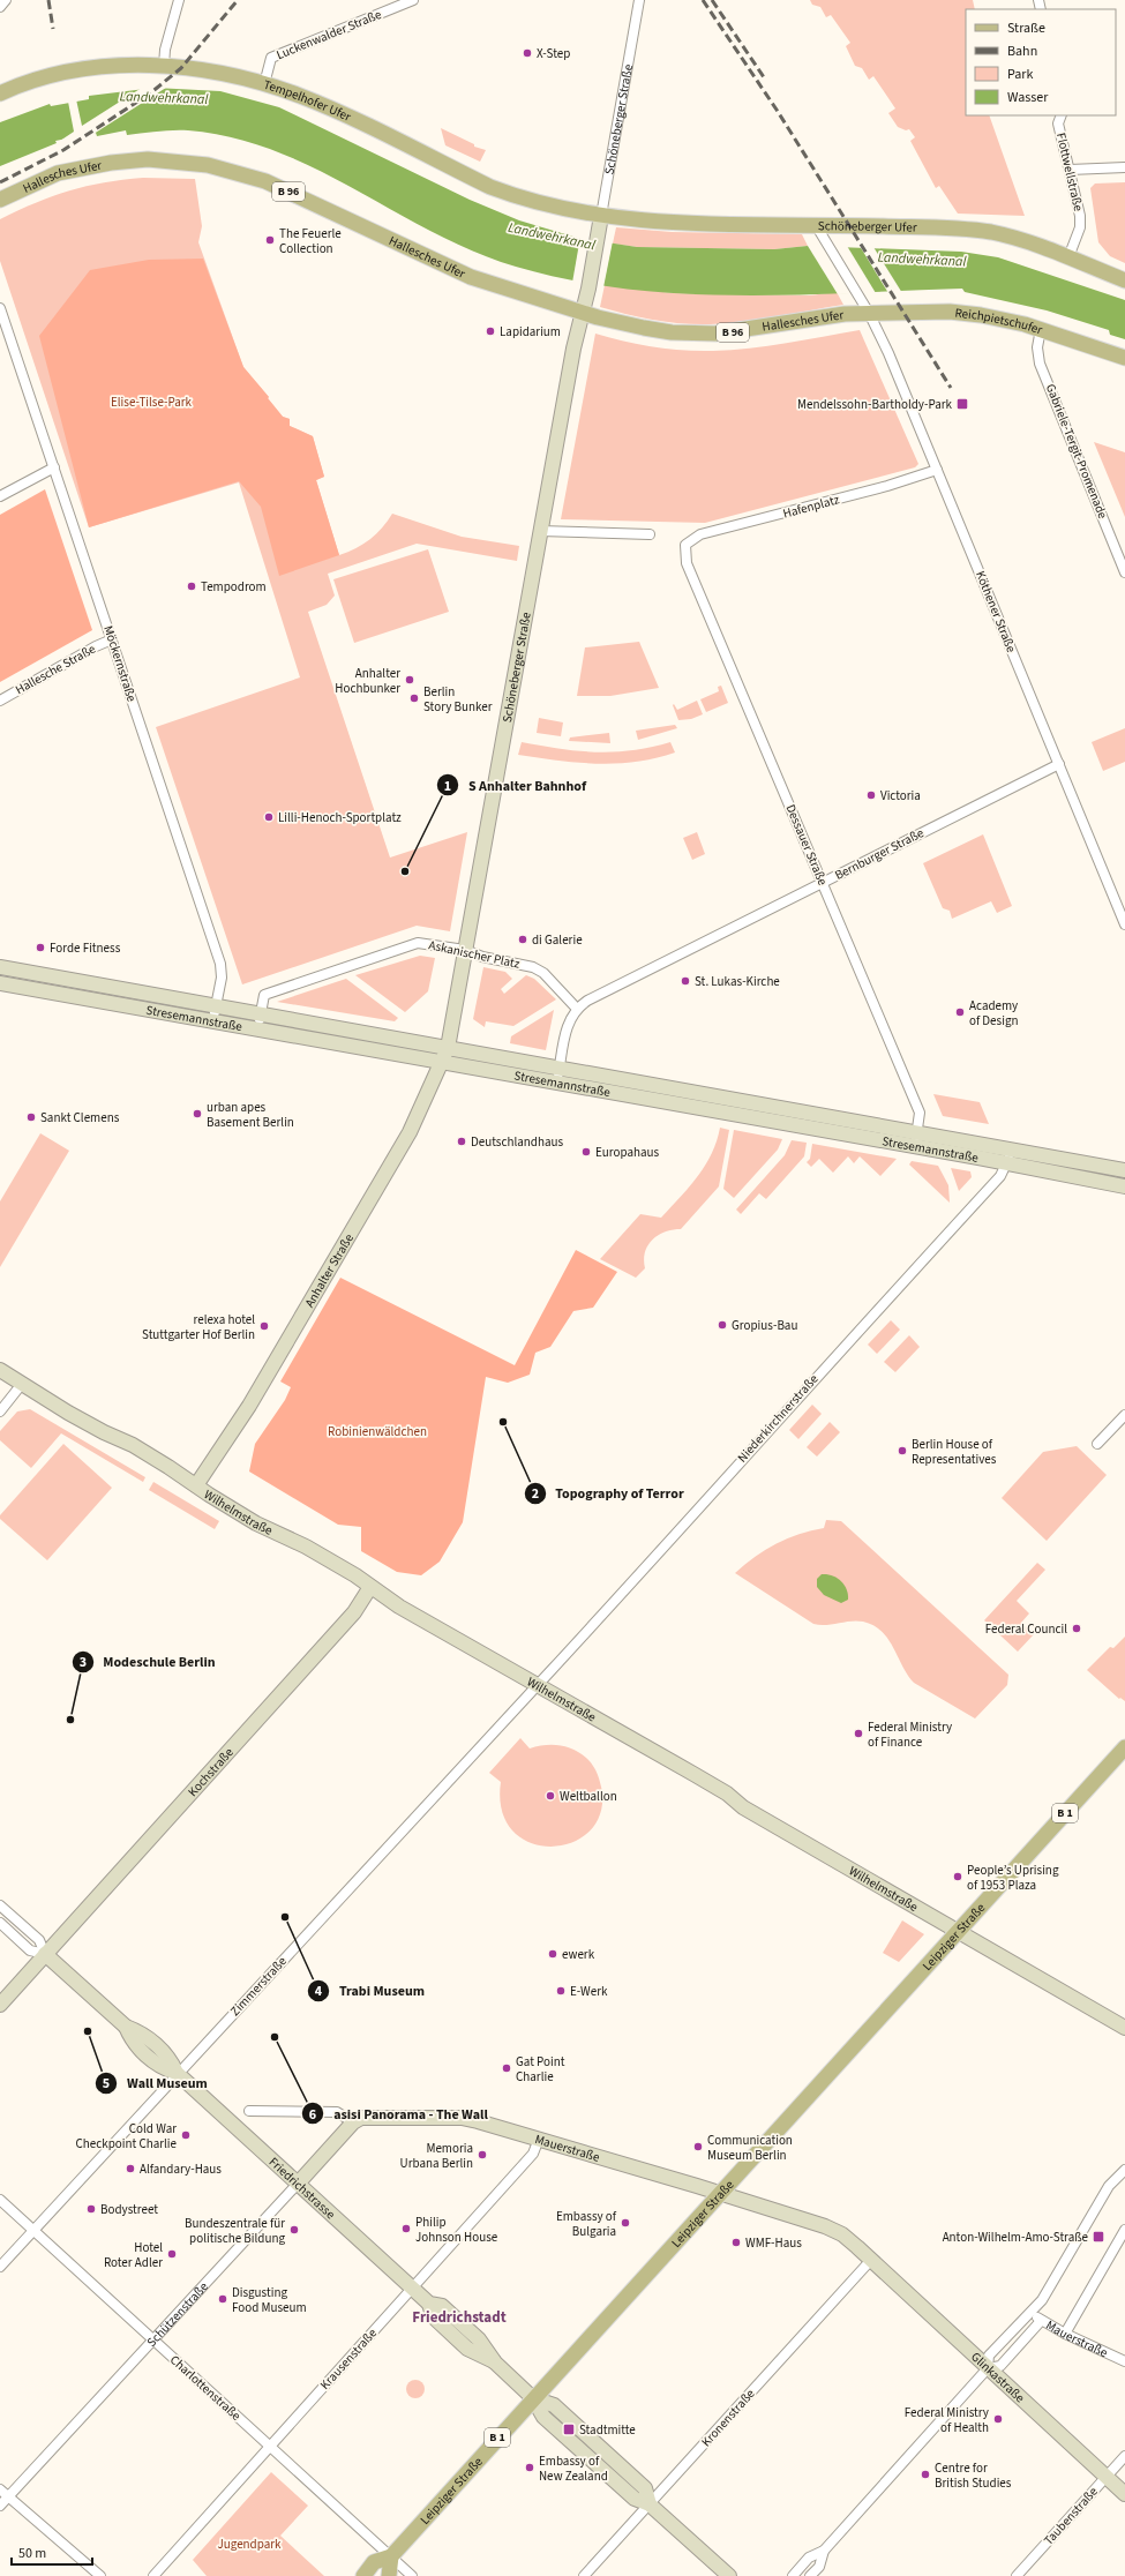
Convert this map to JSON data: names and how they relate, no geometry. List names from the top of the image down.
{
  "streets": {
    "main road": [
      "Tempelhofer Ufer",
      "Schöneberger Straße",
      "Hallesches Ufer",
      "B 96",
      "Schöneberger Ufer",
      "Reichpietschufer",
      "Stresemannstraße",
      "Anhalter Straße",
      "Wilhelmstraße",
      "Kochstraße",
      "B 1",
      "Leipziger Straße",
      "Mauerstraße",
      "Friedrichstrasse",
      "Schützenstraße",
      "Glinkastraße"
    ],
    "street": [
      "Luckenwalder Straße",
      "Flottwellstraße",
      "Gabriele-Tergit-Promenade",
      "Hafenplatz",
      "Köthener Straße",
      "Möckernstraße",
      "Hallesche Straße",
      "Dessauer Straße",
      "Bernburger Straße",
      "Askanischer Platz",
      "Niederkirchnerstraße",
      "Zimmerstraße",
      "Krausenstraße",
      "Charlottenstraße",
      "Kronenstraße",
      "Taubenstraße"
    ]
  },
  "crossings": [
    ["Luckenwalder Straße", "Tempelhofer Ufer"],
    ["Tempelhofer Ufer", "Schöneberger Straße"],
    ["Tempelhofer Ufer", "Schöneberger Ufer"],
    ["Schöneberger Straße", "Hallesches Ufer"],
    ["Schöneberger Straße", "Schöneberger Ufer"],
    ["Schöneberger Straße", "Askanischer Platz"],
    ["Schöneberger Straße", "Stresemannstraße"],
    ["Schöneberger Straße", "Anhalter Straße"],
    ["Flottwellstraße", "Schöneberger Ufer"],
    ["Hallesches Ufer", "Reichpietschufer"],
    ["Hallesches Ufer", "Köthener Straße"],
    ["Schöneberger Ufer", "Köthener Straße"],
    ["Reichpietschufer", "Gabriele-Tergit-Promenade"],
    ["Reichpietschufer", "Köthener Straße"],
    ["Hafenplatz", "Köthener Straße"],
    ["Hafenplatz", "Dessauer Straße"],
    ["Köthener Straße", "Bernburger Straße"],
    ["Möckernstraße", "Hallesche Straße"],
    ["Möckernstraße", "Stresemannstraße"],
    ["Dessauer Straße", "Bernburger Straße"],
    ["Dessauer Straße", "Stresemannstraße"],
    ["Bernburger Straße", "Askanischer Platz"],
    ["Askanischer Platz", "Stresemannstraße"],
    ["Stresemannstraße", "Anhalter Straße"],
    ["Stresemannstraße", "Niederkirchnerstraße"],
    ["Anhalter Straße", "Wilhelmstraße"],
    ["Niederkirchnerstraße", "Wilhelmstraße"],
    ["Niederkirchnerstraße", "Zimmerstraße"],
    ["Wilhelmstraße", "Kochstraße"],
    ["Wilhelmstraße", "Leipziger Straße"],
    ["Wilhelmstraße", "Zimmerstraße"],
    ["Kochstraße", "Friedrichstrasse"],
    ["Leipziger Straße", "Mauerstraße"],
    ["Leipziger Straße", "Friedrichstrasse"],
    ["Leipziger Straße", "Charlottenstraße"],
    ["Zimmerstraße", "Friedrichstrasse"],
    ["Zimmerstraße", "Charlottenstraße"],
    ["Mauerstraße", "Schützenstraße"],
    ["Mauerstraße", "Krausenstraße"],
    ["Mauerstraße", "Glinkastraße"],
    ["Mauerstraße", "Kronenstraße"],
    ["Friedrichstrasse", "Schützenstraße"],
    ["Friedrichstrasse", "Krausenstraße"],
    ["Friedrichstrasse", "Kronenstraße"],
    ["Schützenstraße", "Charlottenstraße"],
    ["Krausenstraße", "Charlottenstraße"],
    ["Glinkastraße", "Kronenstraße"],
    ["Glinkastraße", "Taubenstraße"]
  ],
  "districts": ["Friedrichstadt"],
  "water": ["Landwehrkanal"],
  "parks": ["Elise-Tilse-Park", "Robinienwäldchen", "Jugendpark"],
  "places": {
    "other": [
      "X-Step",
      "The Feuerle Collection",
      "Lapidarium",
      "Tempodrom",
      "Anhalter Hochbunker",
      "Berlin Story Bunker",
      "Victoria",
      "Lilli-Henoch-Sportplatz",
      "S Anhalter Bahnhof",
      "di Galerie",
      "Forde Fitness",
      "St. Lukas-Kirche",
      "Academy of Design",
      "urban apes Basement Berlin",
      "Sankt Clemens",
      "Deutschlandhaus",
      "Europahaus",
      "Gropius-Bau",
      "relexa hotel Stuttgarter Hof Berlin",
      "Topography of Terror",
      "Berlin House of Representatives",
      "Federal Council",
      "Modeschule Berlin",
      "Federal Ministry of Finance",
      "Weltballon",
      "People’s Uprising of 1953 Plaza",
      "Trabi Museum",
      "ewerk",
      "E-Werk",
      "Wall Museum",
      "asisi Panorama - The Wall",
      "Gat Point Charlie",
      "Cold War Checkpoint Charlie",
      "Communication Museum Berlin",
      "Memoria Urbana Berlin",
      "Alfandary-Haus",
      "Bodystreet",
      "Embassy of Bulgaria",
      "Philip Johnson House",
      "Bundeszentrale für politische Bildung",
      "WMF-Haus",
      "Hotel Roter Adler",
      "Disgusting Food Museum",
      "Federal Ministry of Health",
      "Embassy of New Zealand",
      "Centre for British Studies"
    ],
    "transit": ["Mendelssohn-Bartholdy-Park", "Anton-Wilhelm-Amo-Straße", "Stadtmitte"]
  },
  "legend": [
    "Straße",
    "Bahn",
    "Park",
    "Wasser"
  ],
  "scale_bar": "50 m"
}
